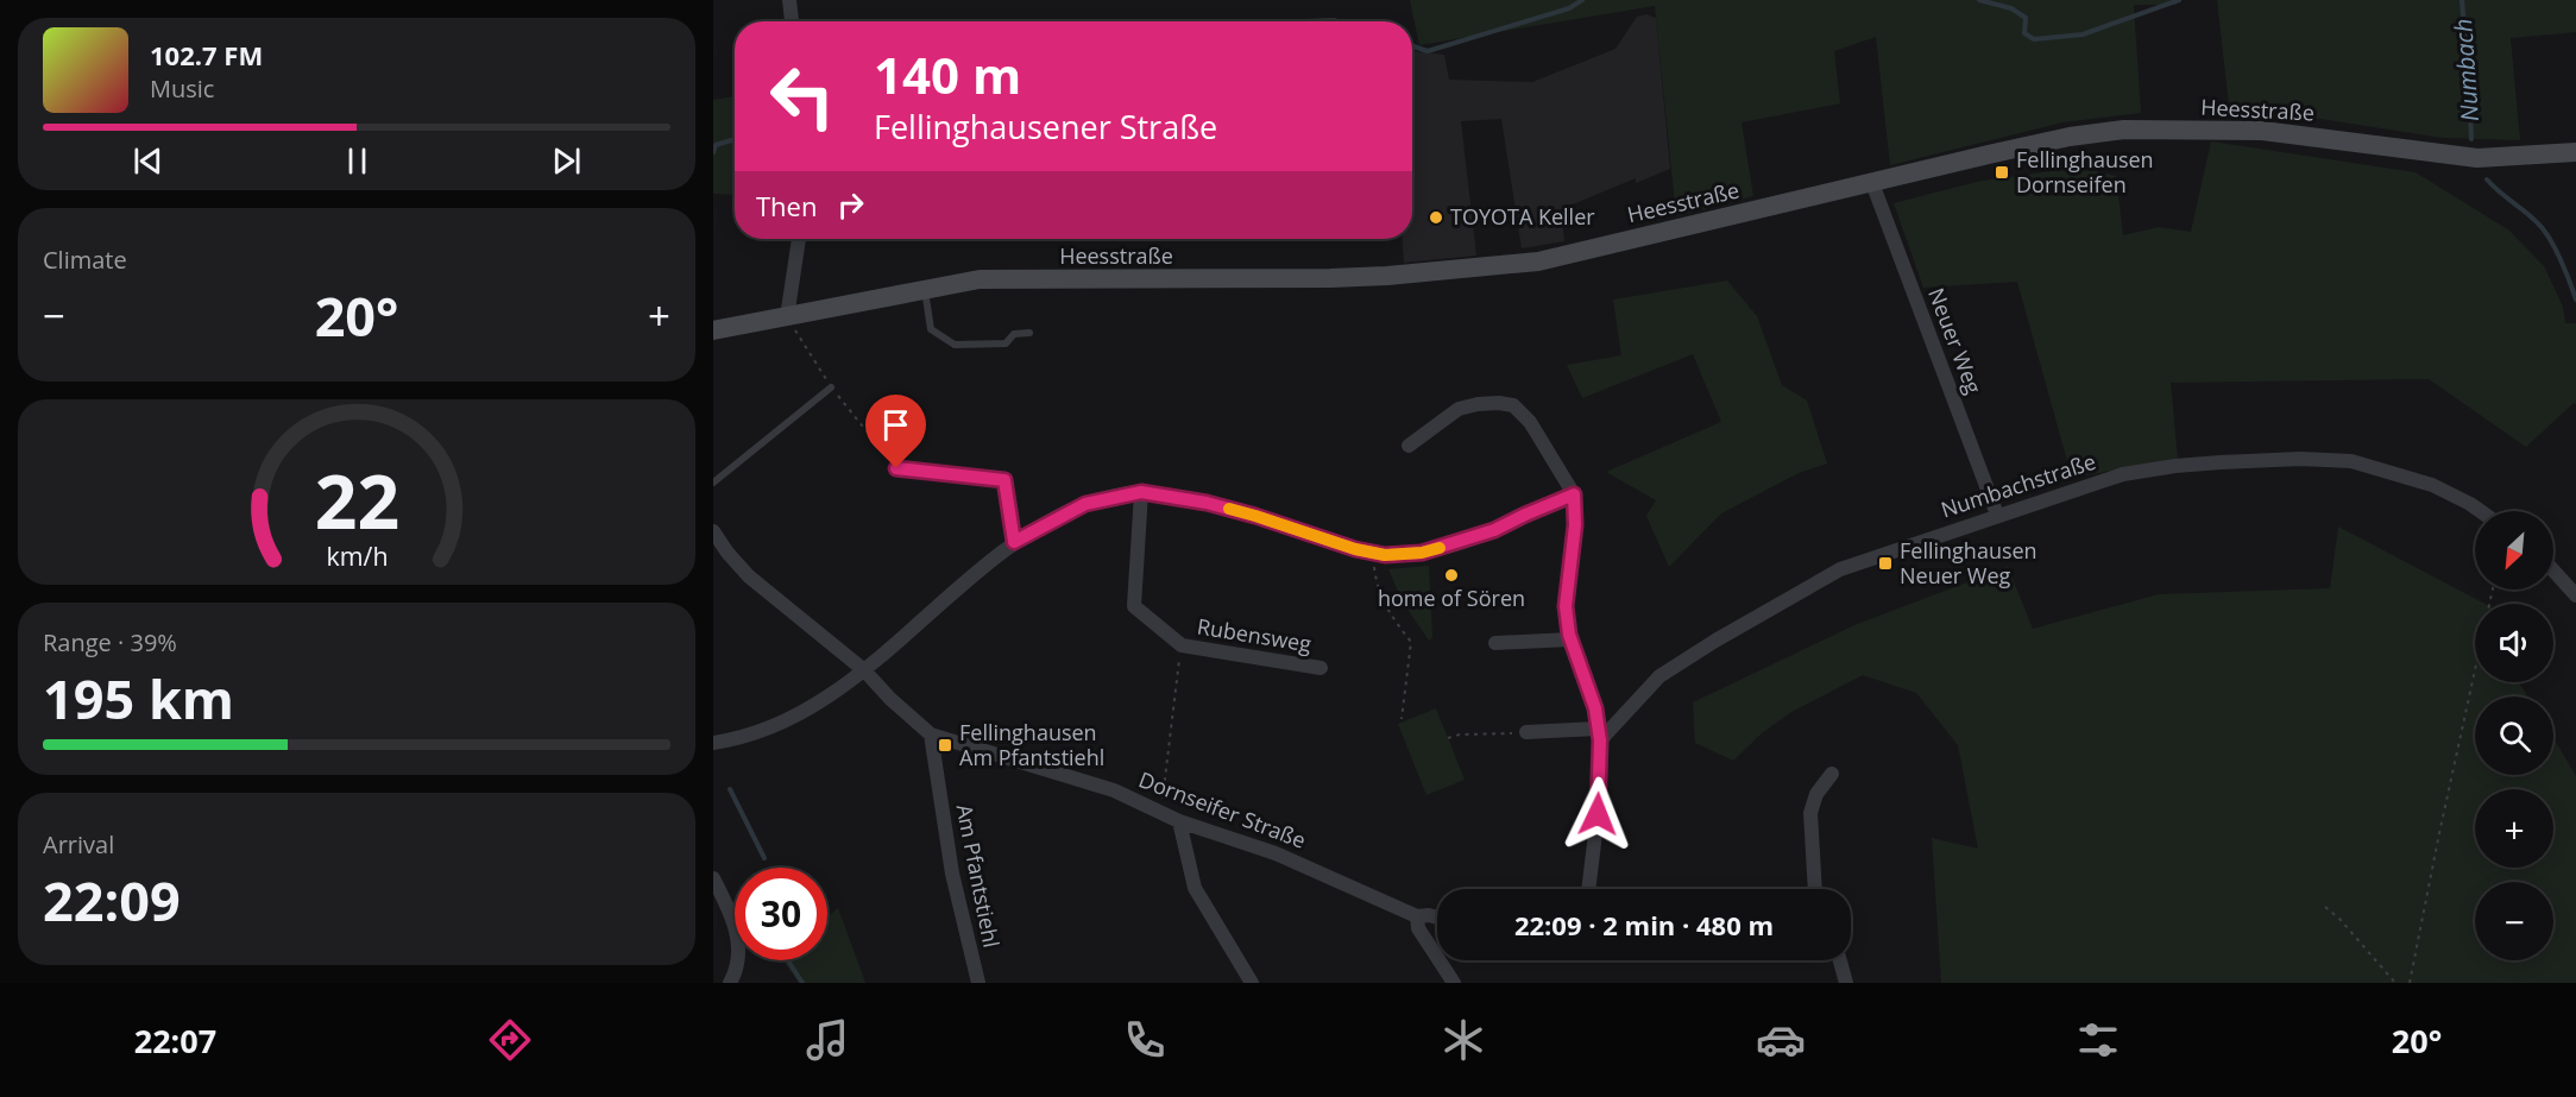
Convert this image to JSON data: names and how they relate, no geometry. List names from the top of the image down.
{
  "streets": {
    "main road": ["Heesstraße"],
    "street": [
      "Neuer Weg",
      "Numbachstraße",
      "Rubensweg",
      "Dornseifer Straße",
      "Am Pfantstiehl"
    ]
  },
  "crossings": [
    ["Heesstraße", "Neuer Weg"],
    ["Neuer Weg", "Numbachstraße"],
    ["Rubensweg", "Dornseifer Straße"],
    ["Dornseifer Straße", "Am Pfantstiehl"]
  ],
  "water": ["Numbach"],
  "places": {
    "transit": ["Fellinghausen Dornseifen", "Fellinghausen Neuer Weg", "Fellinghausen Am Pfantstiehl"],
    "other": ["TOYOTA Keller", "home of Sören"]
  },
  "north": "bottom left",
  "page": {
    "turn": ["140 m", "Fellinghausener Straße"],
    "song": ["102.7 FM", "Music"],
    "then": "Then",
    "tile": [
      "Climate",
      ["Range · 39%", "195 km"],
      ["Arrival", "22:09"]
    ],
    "heat": ["−", "20°", "+"],
    "map_buttons": ["+", "−"],
    "limit": "30",
    "trip": "22:09 · 2 min · 480 m",
    "tabs": ["22:07", "20°"],
    "gauge": ["22", "km/h"]
  }
}
